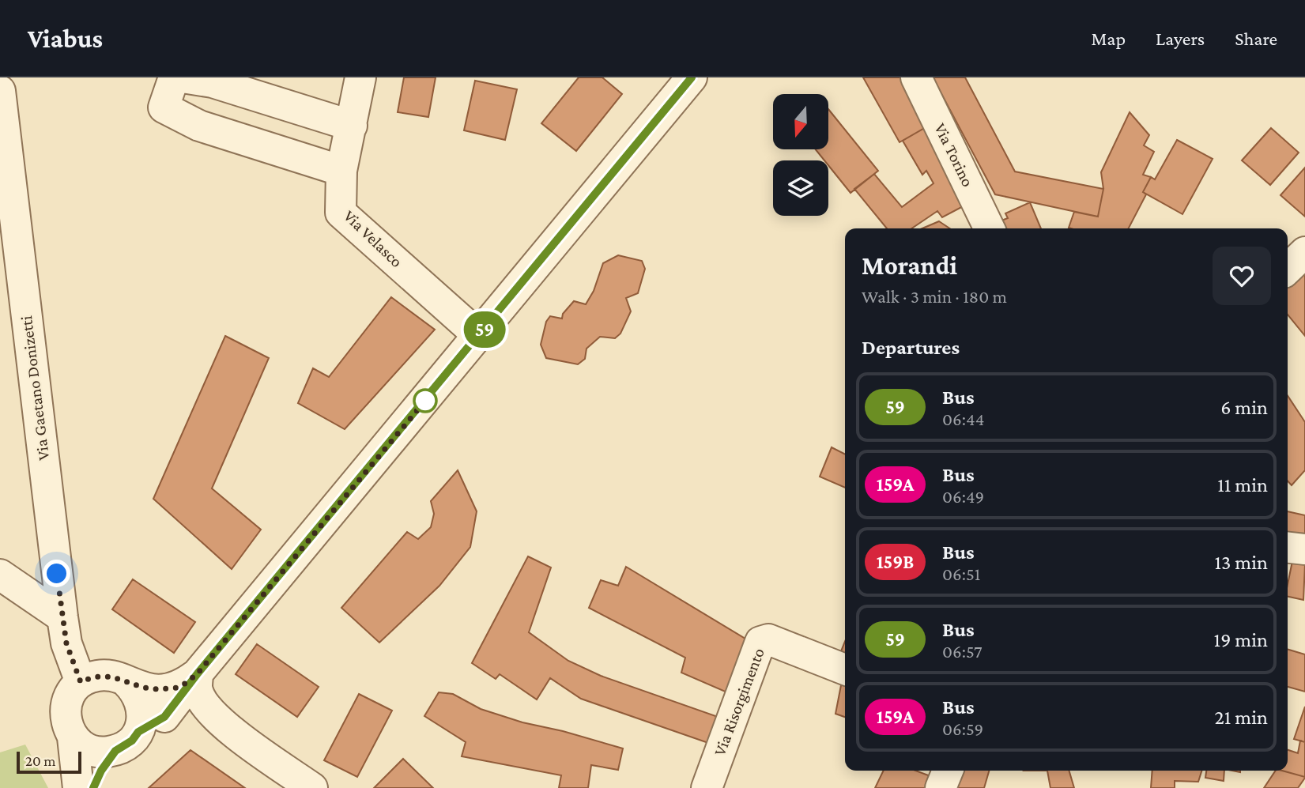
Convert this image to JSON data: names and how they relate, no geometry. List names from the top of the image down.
{
  "streets": {
    "street": [
      "Via Torino",
      "Via Velasco",
      "Via Gaetano Donizetti",
      "Via Risorgimento"
    ]
  },
  "lines": ["bus line 59"],
  "scale_bar": "20 m",
  "north": "bottom",
  "page": {
    "header": "Viabus",
    "nav": ["Map", "Layers", "Share"],
    "on_map": "59",
    "heading": [
      ["Morandi", "Walk · 3 min · 180 m"],
      "Departures"
    ],
    "list": [
      {
        "mark": "59",
        "name": "Bus",
        "note": "06:44",
        "value": "6 min"
      },
      {
        "mark": "159A",
        "name": "Bus",
        "note": "06:49",
        "value": "11 min"
      },
      {
        "mark": "159B",
        "name": "Bus",
        "note": "06:51",
        "value": "13 min"
      },
      {
        "mark": "59",
        "name": "Bus",
        "note": "06:57",
        "value": "19 min"
      },
      {
        "mark": "159A",
        "name": "Bus",
        "note": "06:59",
        "value": "21 min"
      }
    ],
    "scale": "20 m"
  }
}
